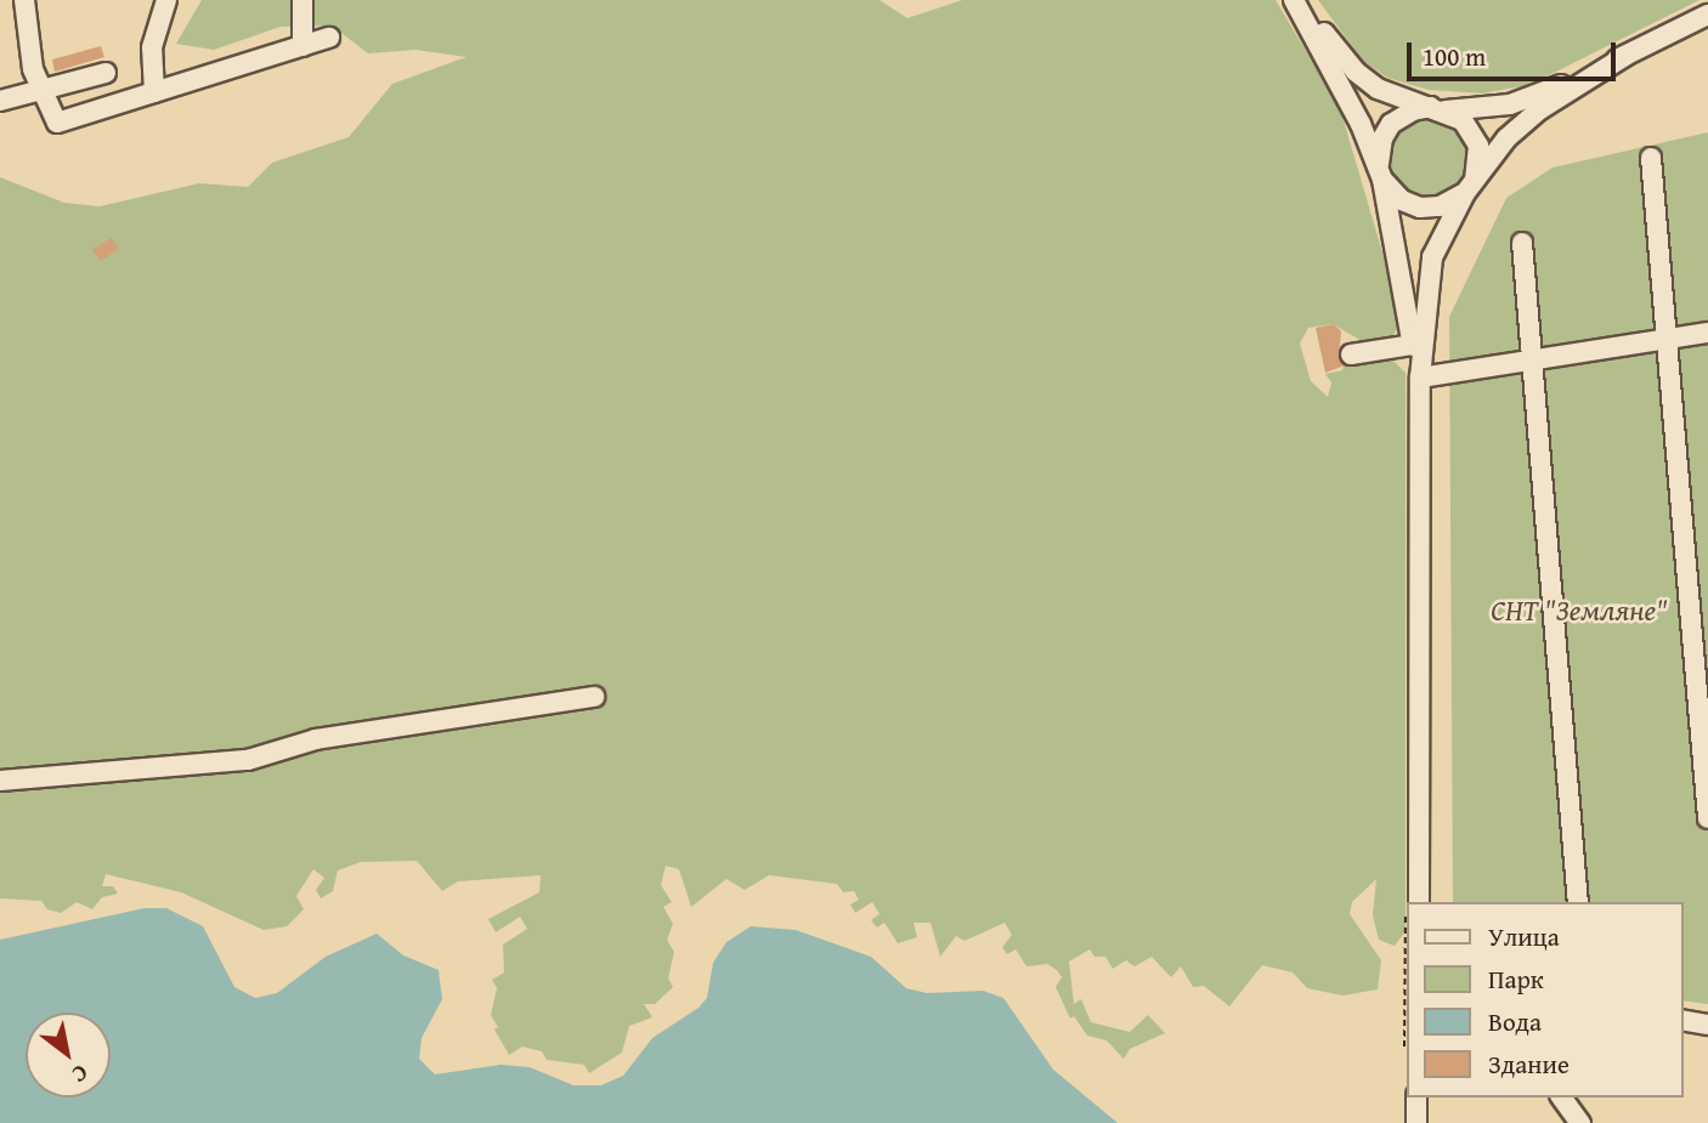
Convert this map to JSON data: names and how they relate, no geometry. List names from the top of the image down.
{
  "parks": ["СНТ \"Земляне\""],
  "legend": [
    "Улица",
    "Парк",
    "Вода",
    "Здание"
  ],
  "scale_bar": "100 m",
  "north": "bottom right"
}
